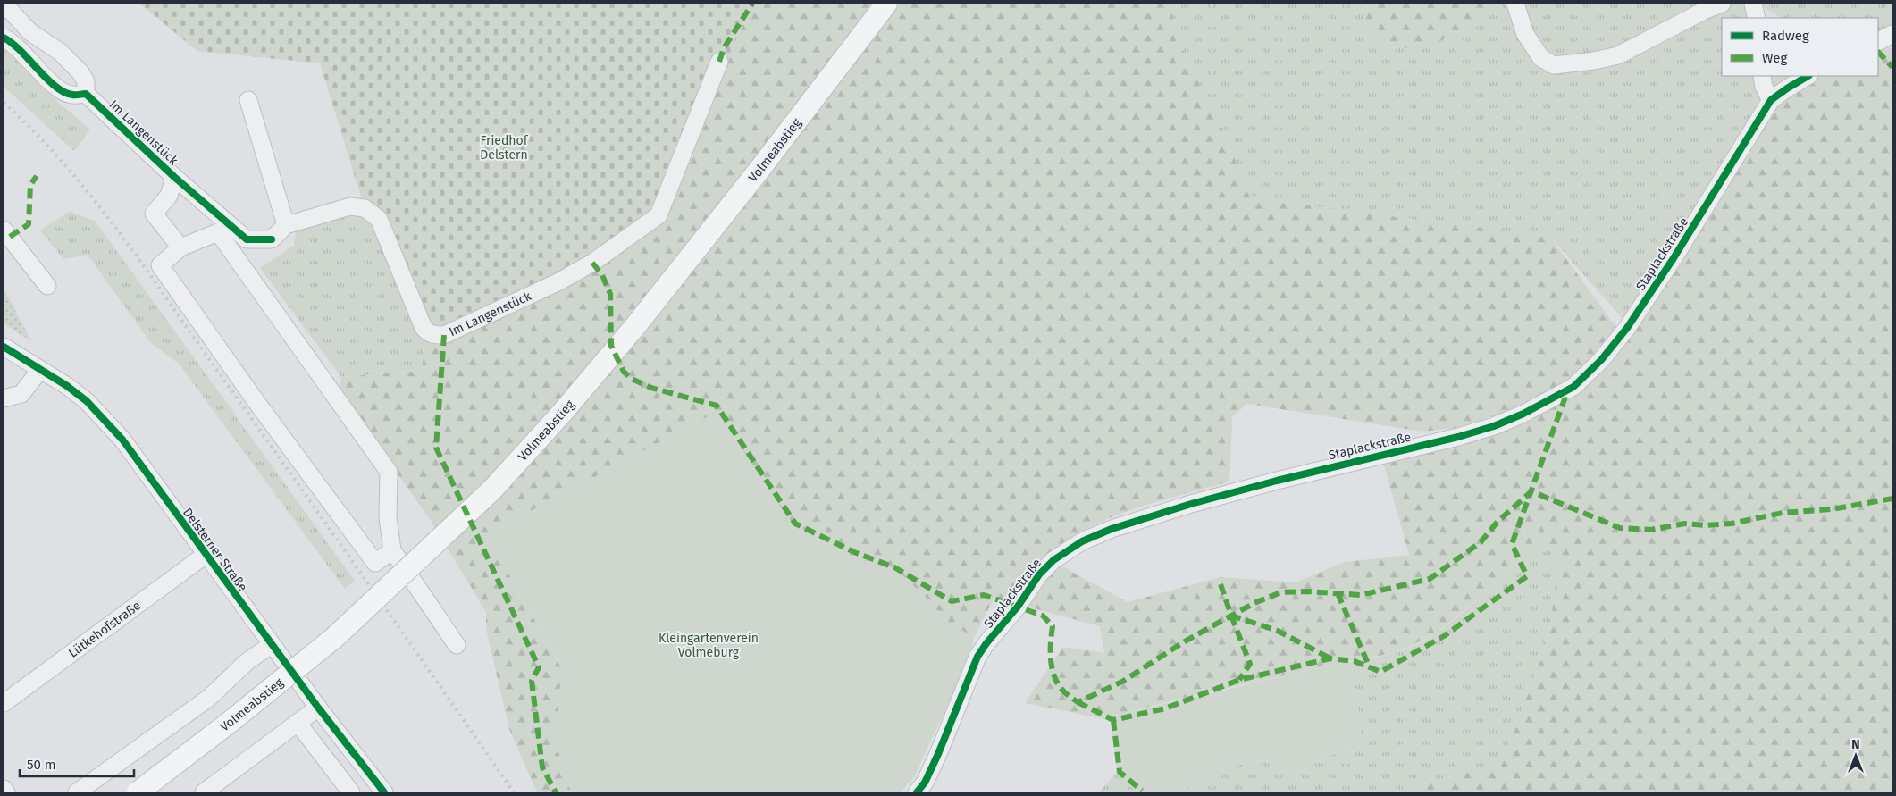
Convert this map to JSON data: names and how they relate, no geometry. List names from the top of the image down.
{
  "streets": {
    "main road": ["Volmeabstieg"],
    "street": [
      "Im Langenstück",
      "Staplackstraße",
      "Delsterner Straße",
      "Lütkehofstraße"
    ]
  },
  "crossings": [
    ["Delsterner Straße", "Lütkehofstraße"]
  ],
  "parks": ["Friedhof Delstern", "Kleingartenverein Volmeburg"],
  "legend": ["Radweg", "Weg"],
  "scale_bar": "50 m",
  "north": "top"
}
